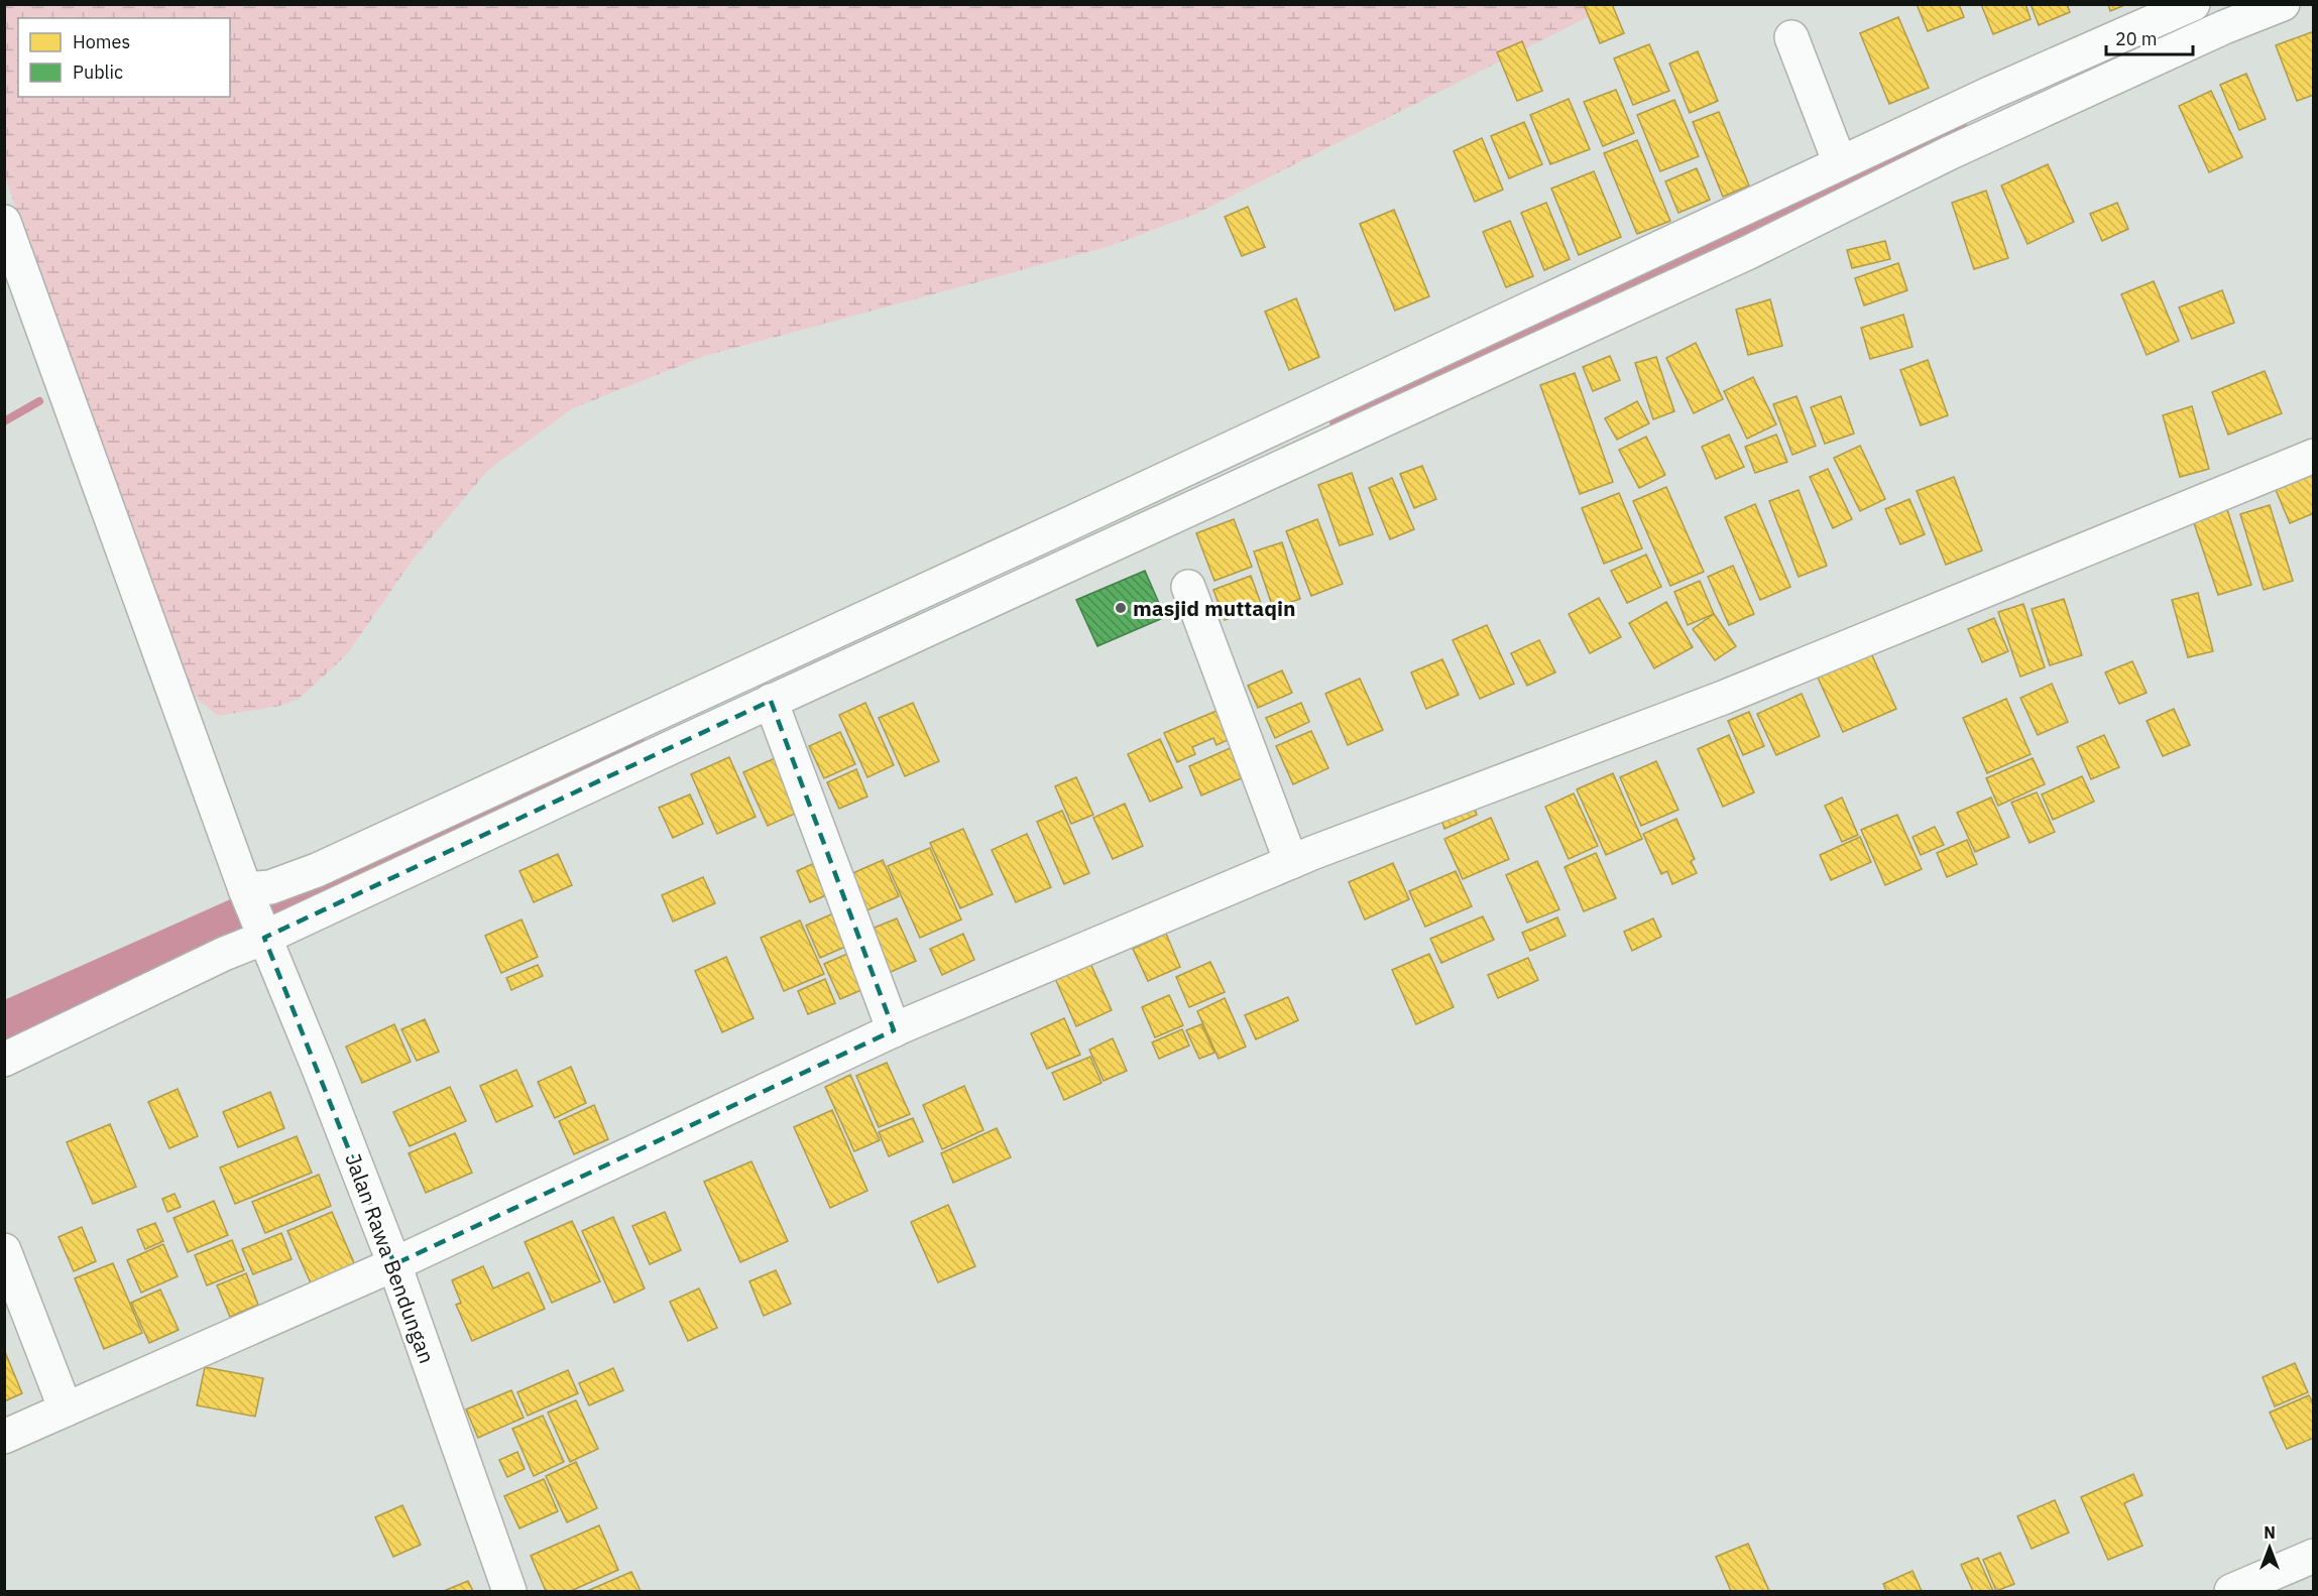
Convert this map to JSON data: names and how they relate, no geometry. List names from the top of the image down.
{
  "streets": {
    "street": ["Jalan Rawa Bendungan"]
  },
  "places": ["masjid muttaqin"],
  "legend": ["Homes", "Public"],
  "scale_bar": "20 m",
  "north": "top"
}
